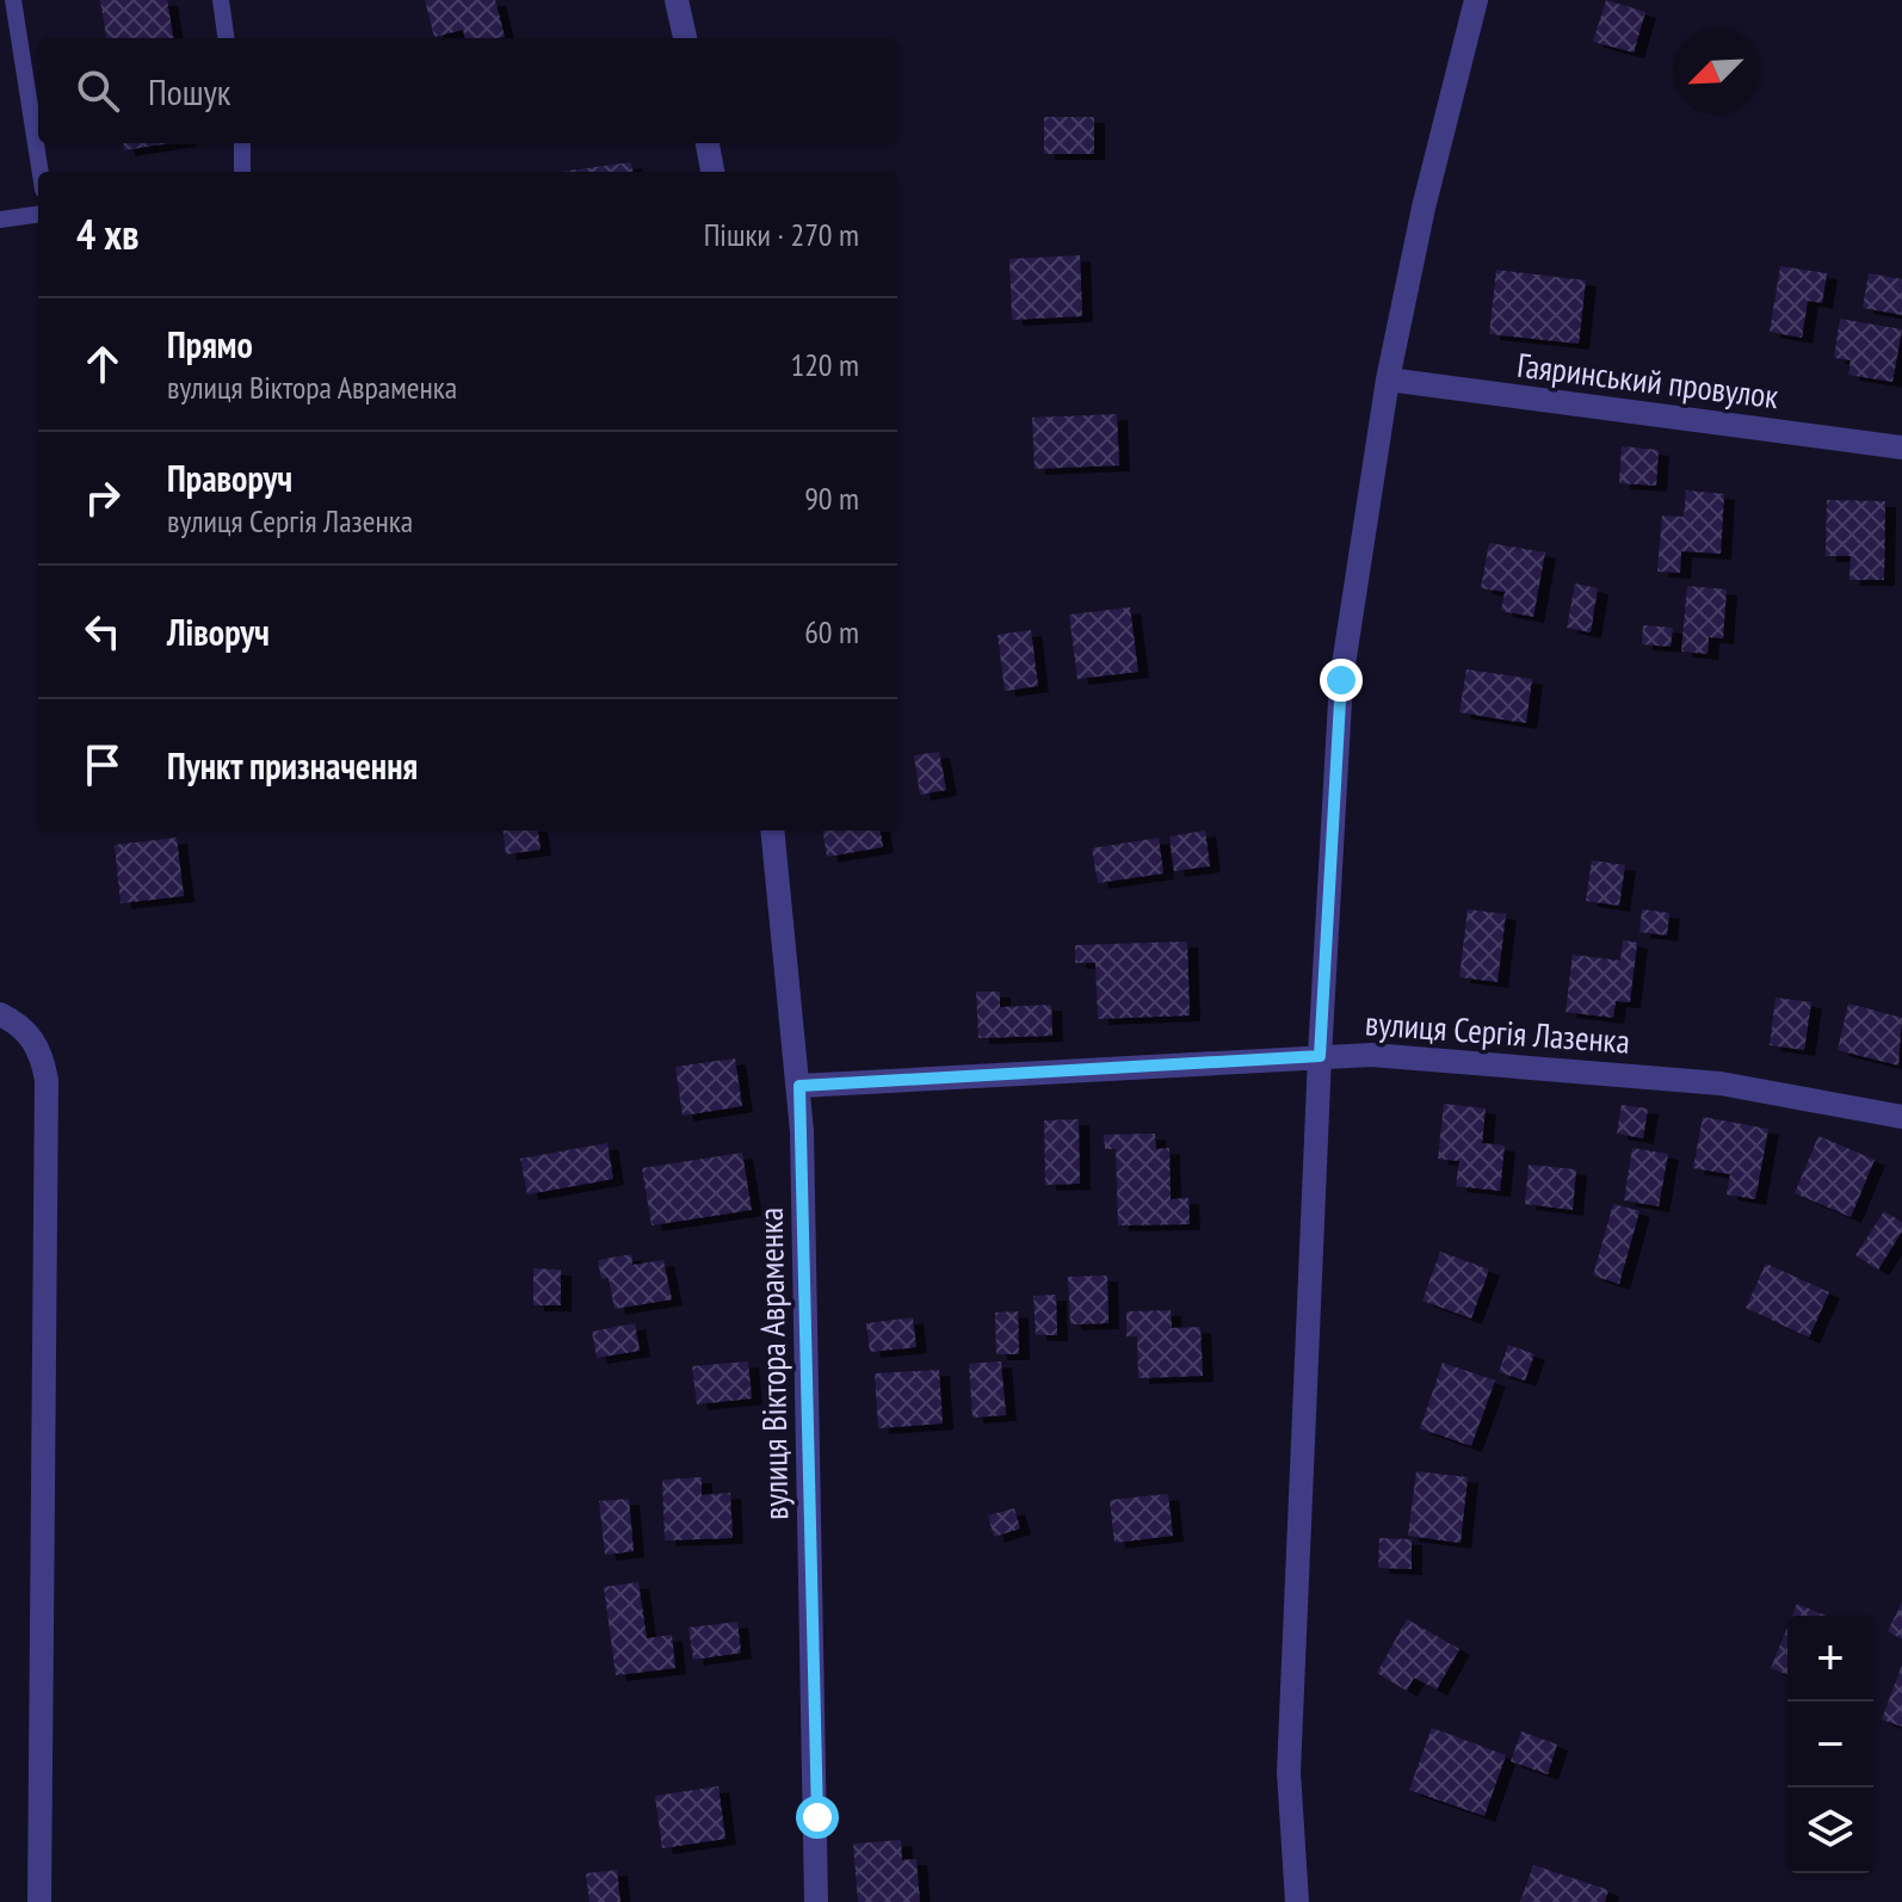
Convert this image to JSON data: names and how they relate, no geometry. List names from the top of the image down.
{
  "streets": {
    "street": ["Гаяринський провулок", "вулиця Сергія Лазенка", "вулиця Віктора Авраменка"]
  },
  "crossings": [
    ["вулиця Сергія Лазенка", "вулиця Віктора Авраменка"]
  ],
  "north": "bottom left",
  "page": {
    "search": "Пошук",
    "heading": ["4 хв", "Пішки · 270 m"],
    "list": [
      ["Прямо", "вулиця Віктора Авраменка", "120 m"],
      ["Праворуч", "вулиця Сергія Лазенка", "90 m"],
      ["Ліворуч", "60 m"],
      "Пункт призначення"
    ],
    "map_buttons": ["+", "−"]
  }
}
